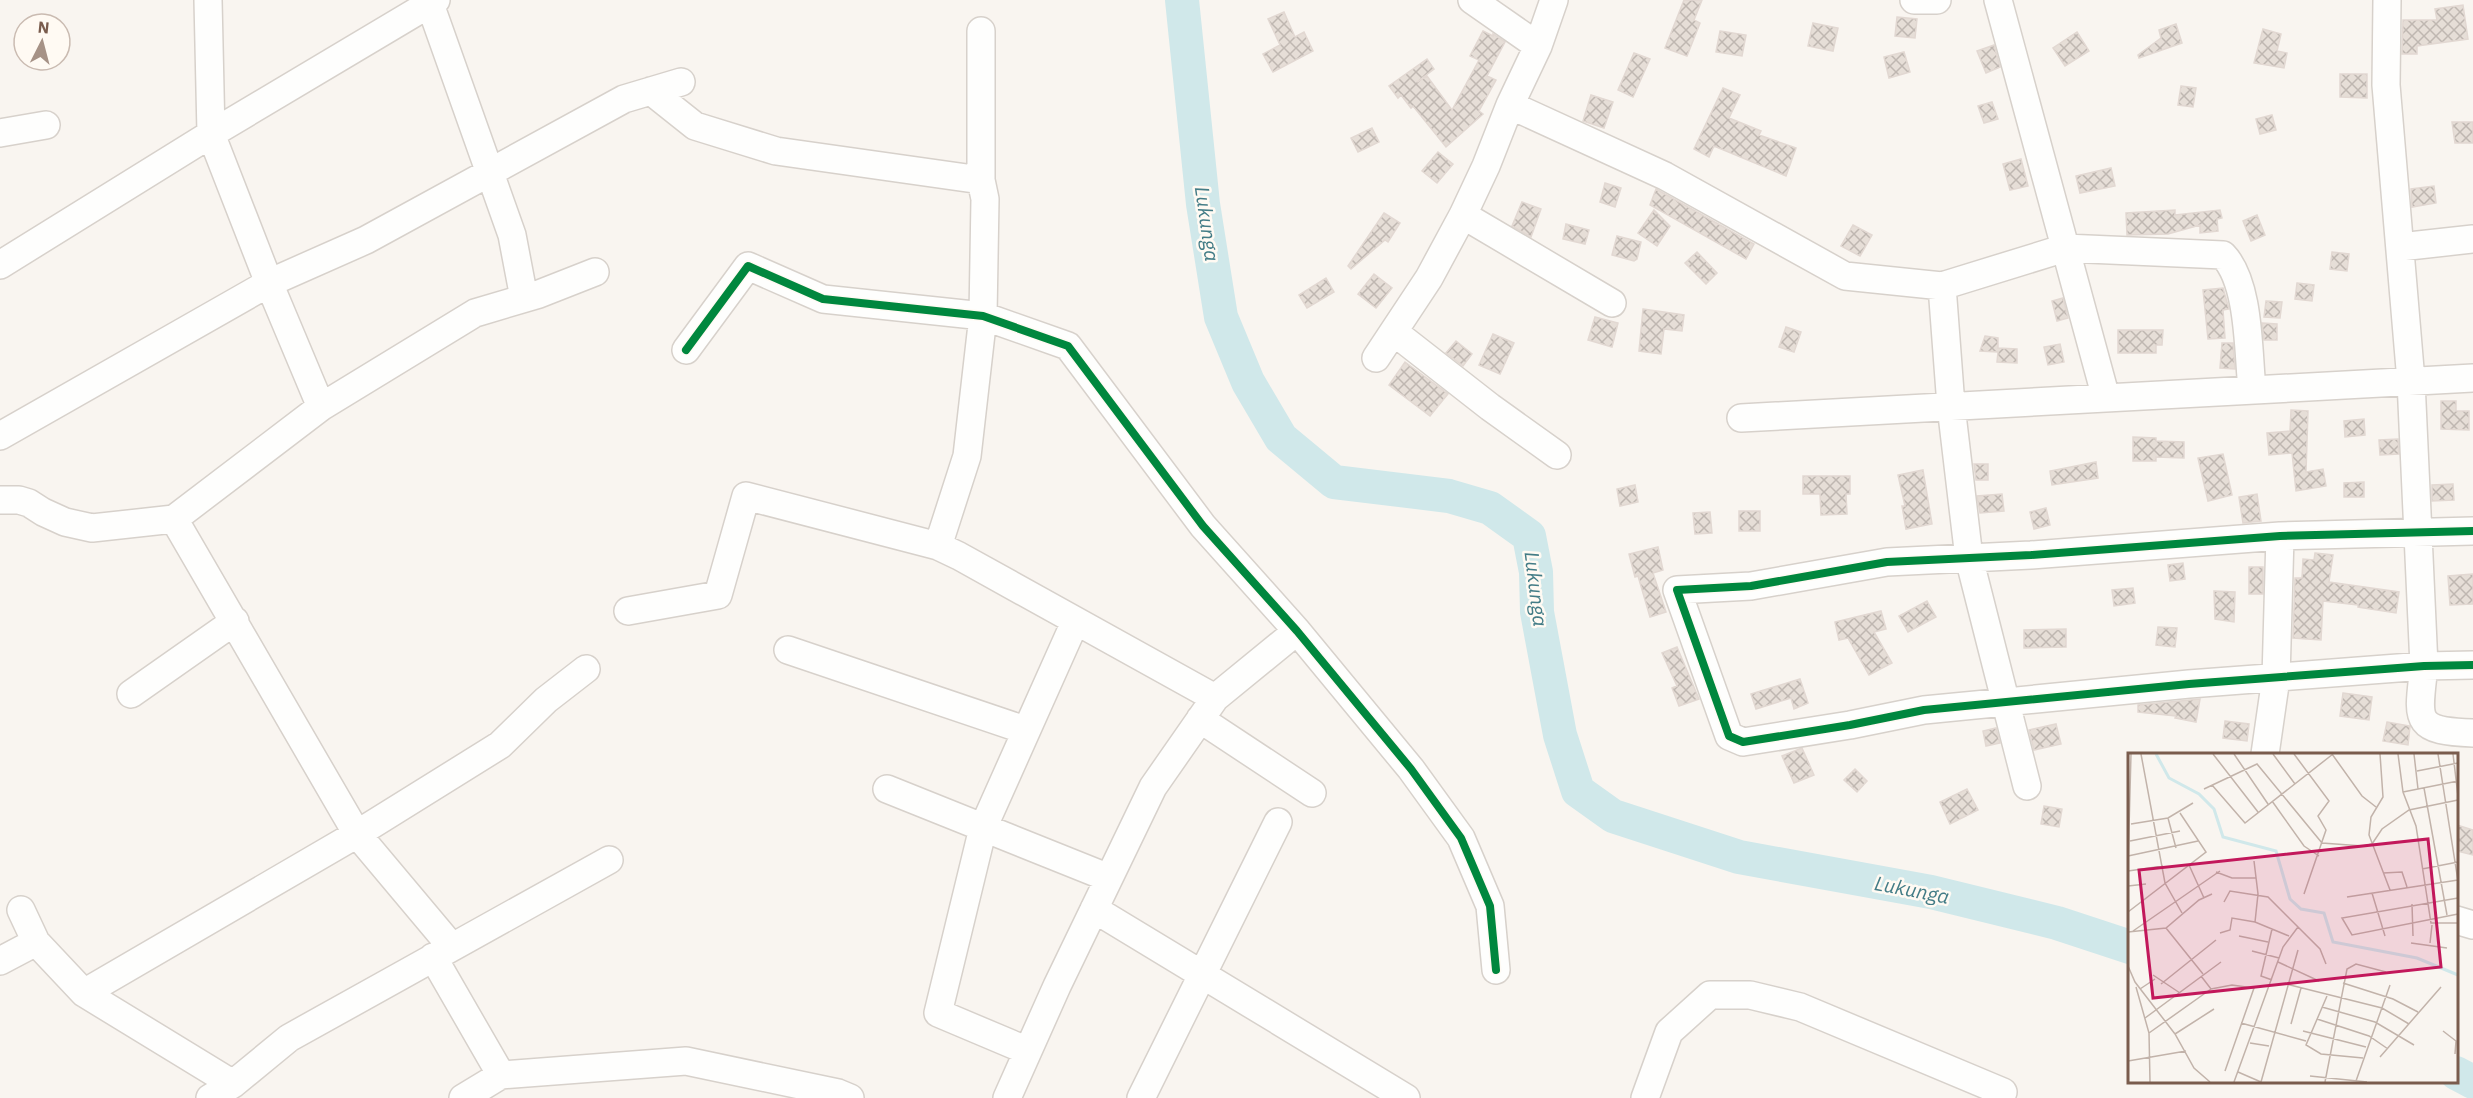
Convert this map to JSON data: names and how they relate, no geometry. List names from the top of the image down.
{
  "water": ["Lukunga"],
  "north": "top"
}
